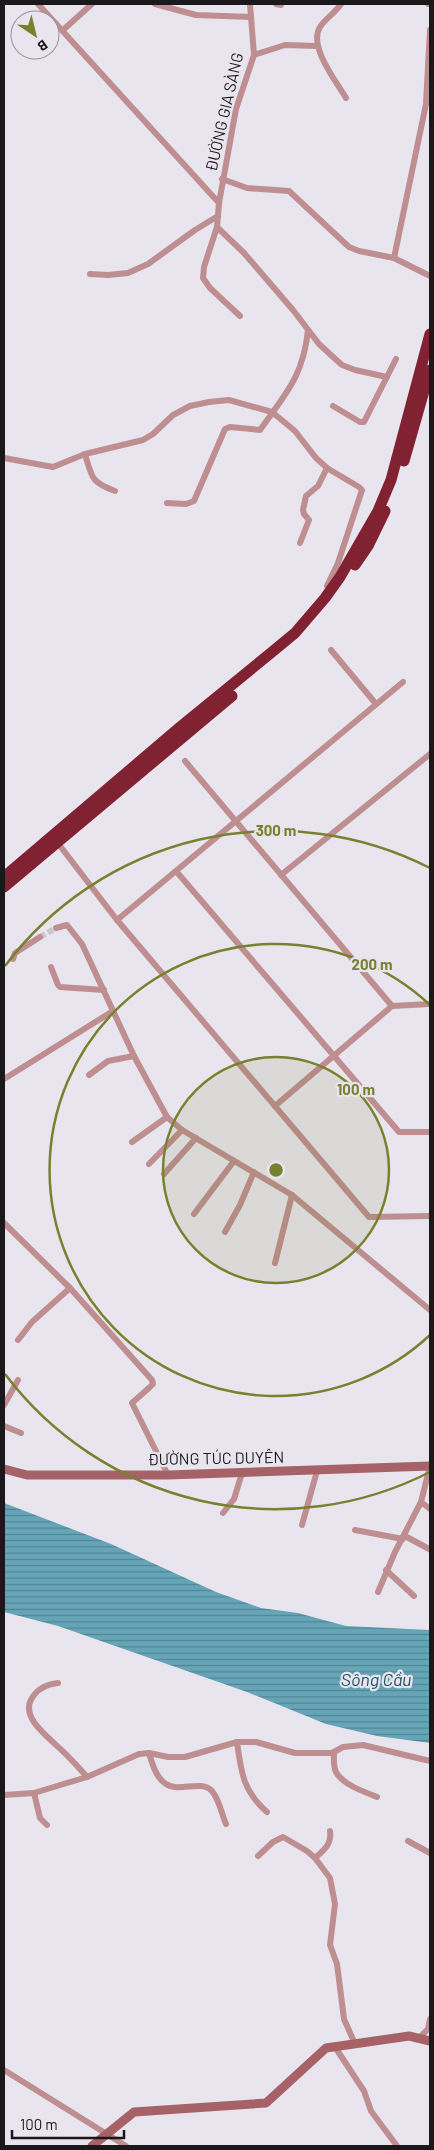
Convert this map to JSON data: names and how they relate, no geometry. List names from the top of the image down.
{
  "streets": {
    "street": ["ĐƯỜNG GIA SÀNG", "ĐƯỜNG TÚC DUYÊN"]
  },
  "water": ["Sông Cầu"],
  "scale_bar": "100 m",
  "north": "bottom right",
  "rings": ["300 m", "200 m", "100 m"]
}
